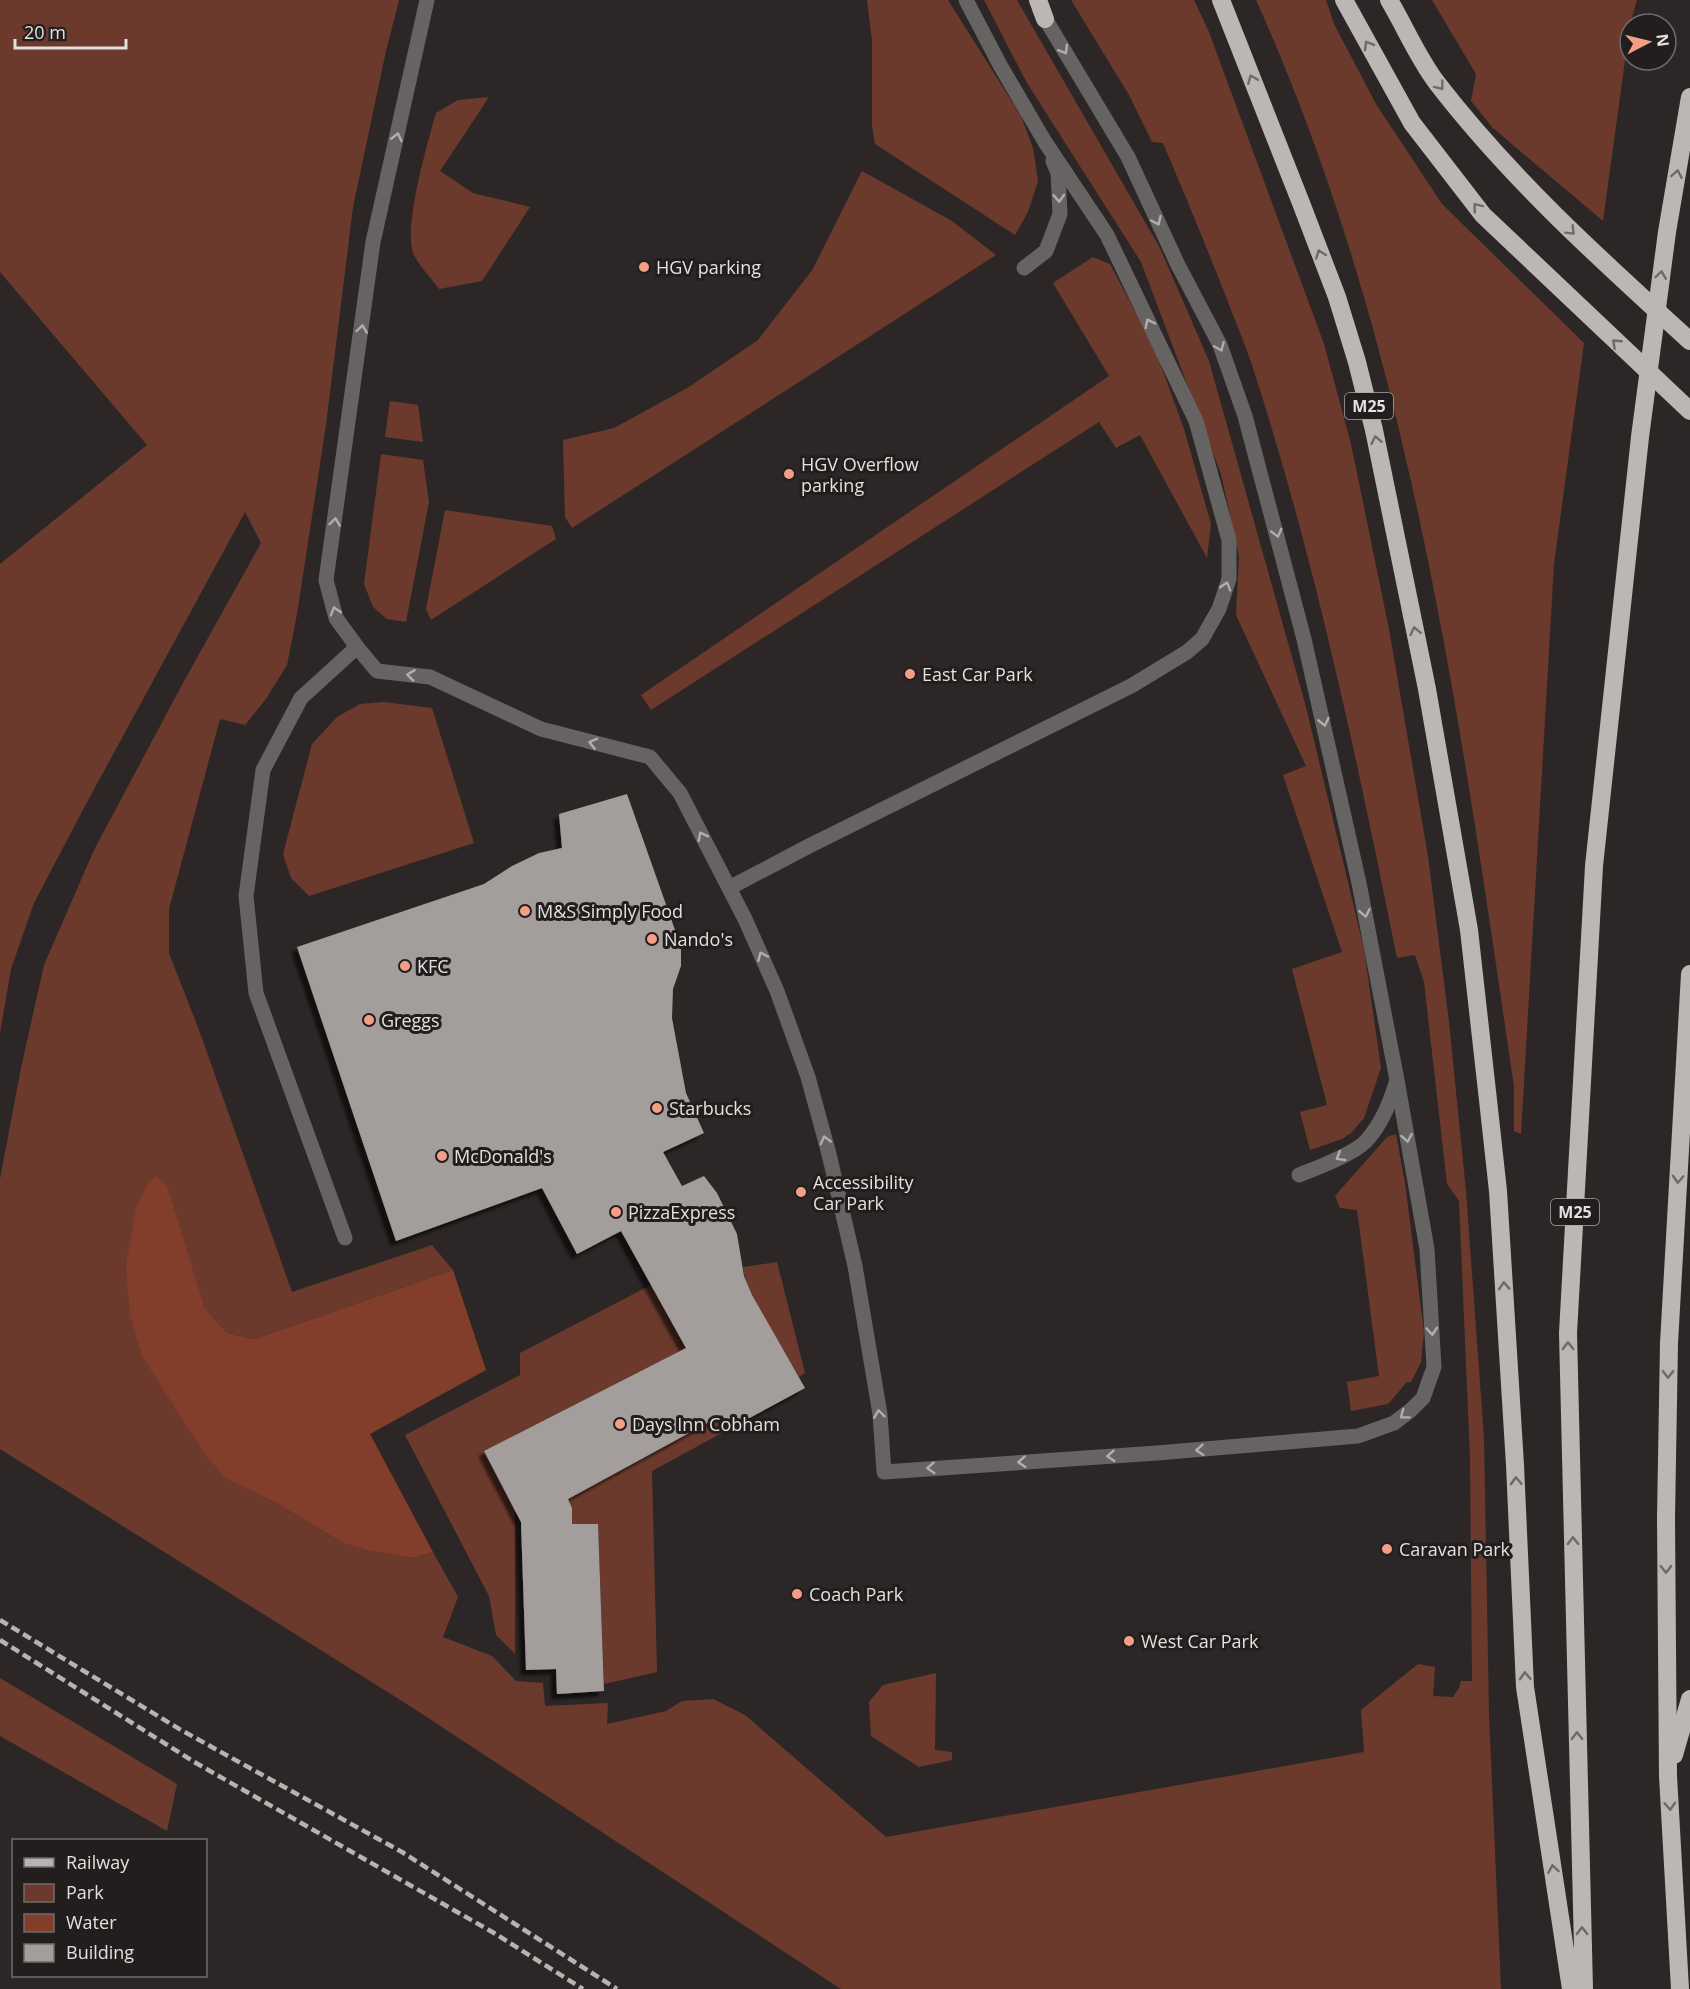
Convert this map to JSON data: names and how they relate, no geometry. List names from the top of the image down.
{
  "streets": {
    "highway": ["M25"]
  },
  "places": [
    "HGV parking",
    "HGV Overflow parking",
    "East Car Park",
    "M&S Simply Food",
    "Nando's",
    "KFC",
    "Greggs",
    "Starbucks",
    "McDonald's",
    "Accessibility Car Park",
    "PizzaExpress",
    "Days Inn Cobham",
    "Caravan Park",
    "Coach Park",
    "West Car Park"
  ],
  "legend": [
    "Railway",
    "Park",
    "Water",
    "Building"
  ],
  "scale_bar": "20 m",
  "north": "right"
}
